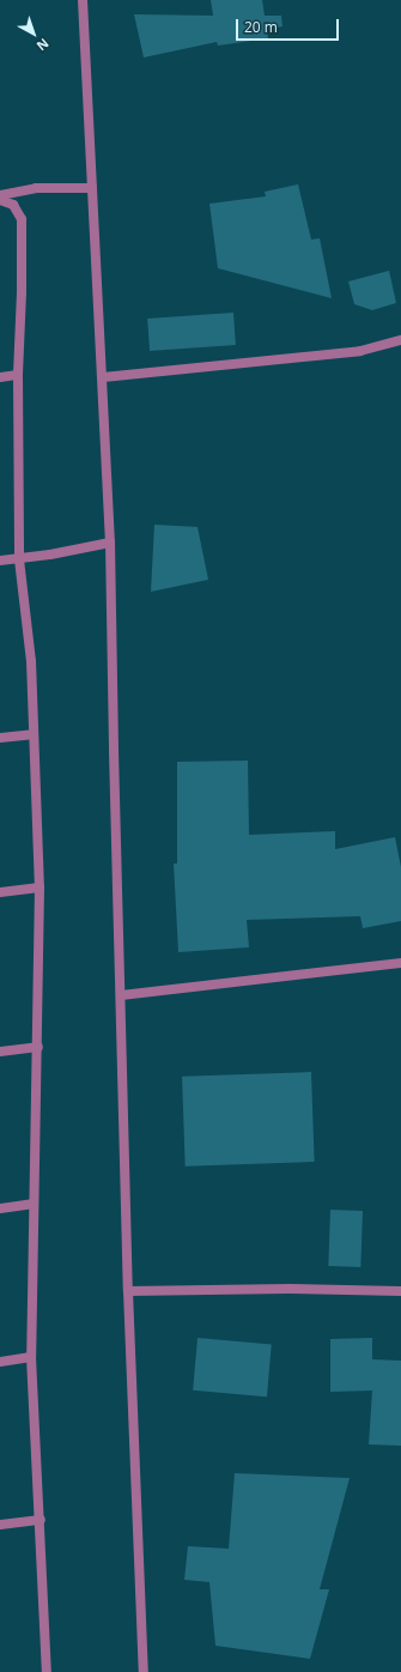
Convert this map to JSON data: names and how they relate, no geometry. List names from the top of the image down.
{
  "scale_bar": "20 m",
  "north": "bottom right"
}
